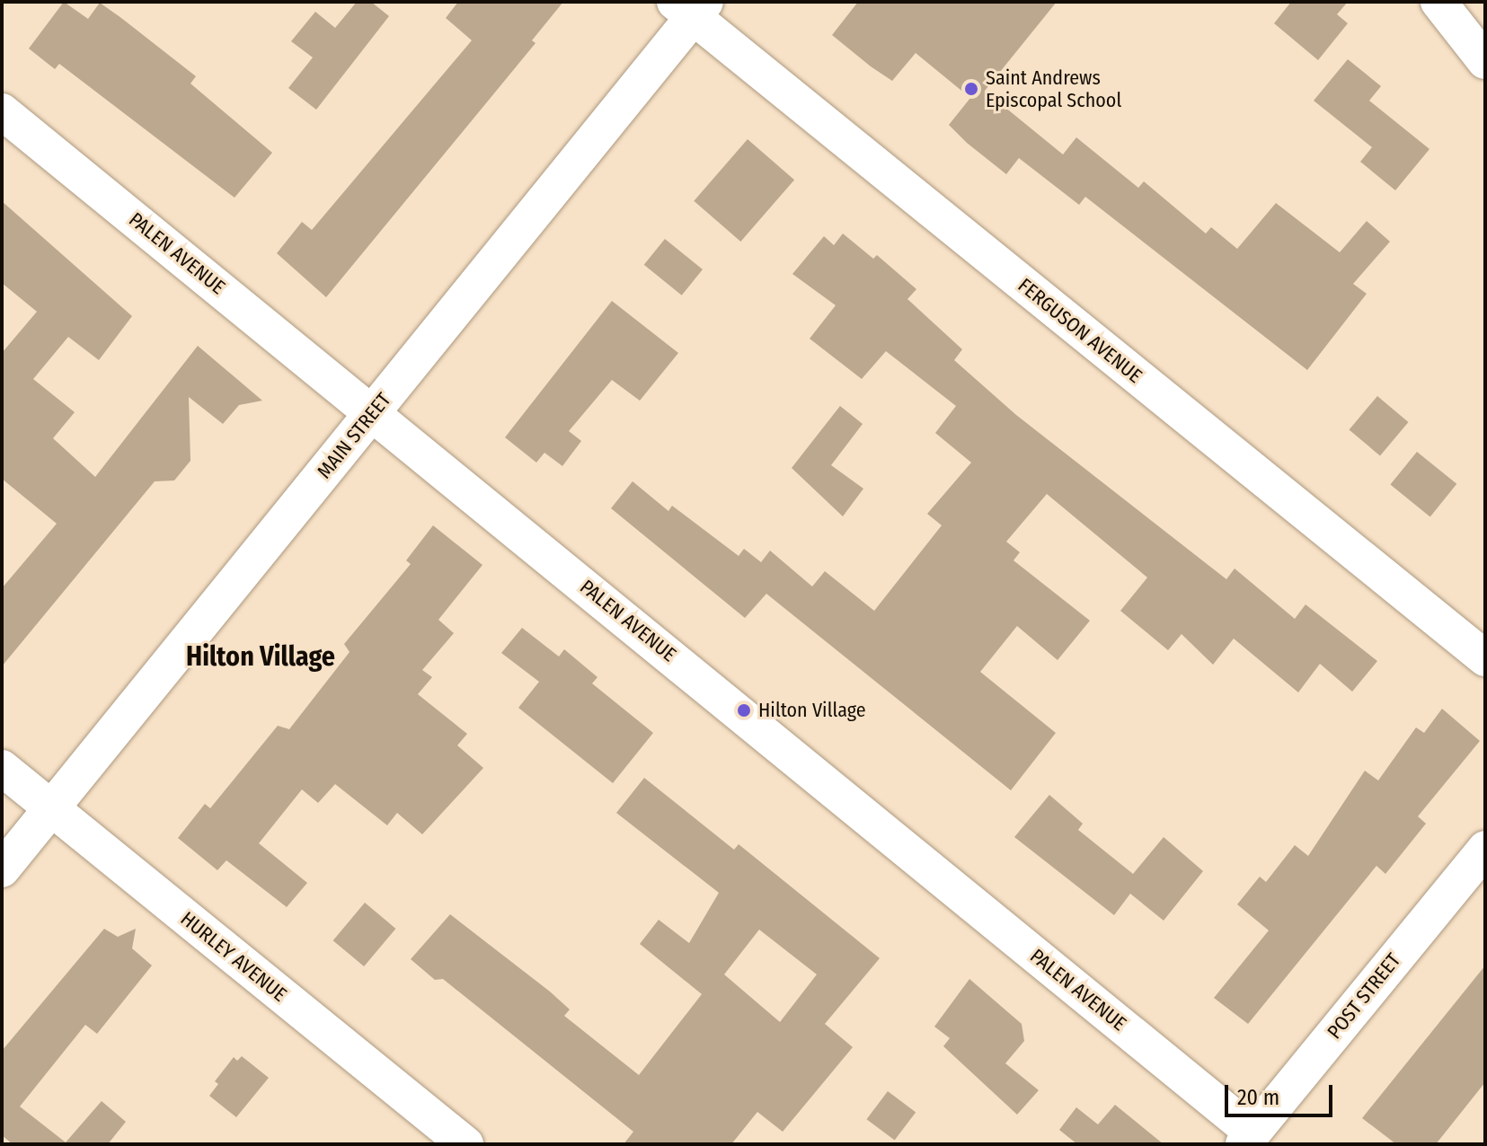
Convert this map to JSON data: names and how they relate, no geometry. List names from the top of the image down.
{
  "streets": {
    "street": [
      "PALEN AVENUE",
      "FERGUSON AVENUE",
      "MAIN STREET",
      "HURLEY AVENUE",
      "POST STREET"
    ]
  },
  "crossings": [
    ["PALEN AVENUE", "MAIN STREET"],
    ["PALEN AVENUE", "POST STREET"],
    ["FERGUSON AVENUE", "MAIN STREET"],
    ["MAIN STREET", "HURLEY AVENUE"]
  ],
  "districts": ["Hilton Village"],
  "places": ["Saint Andrews Episcopal School", "Hilton Village"],
  "scale_bar": "20 m"
}
